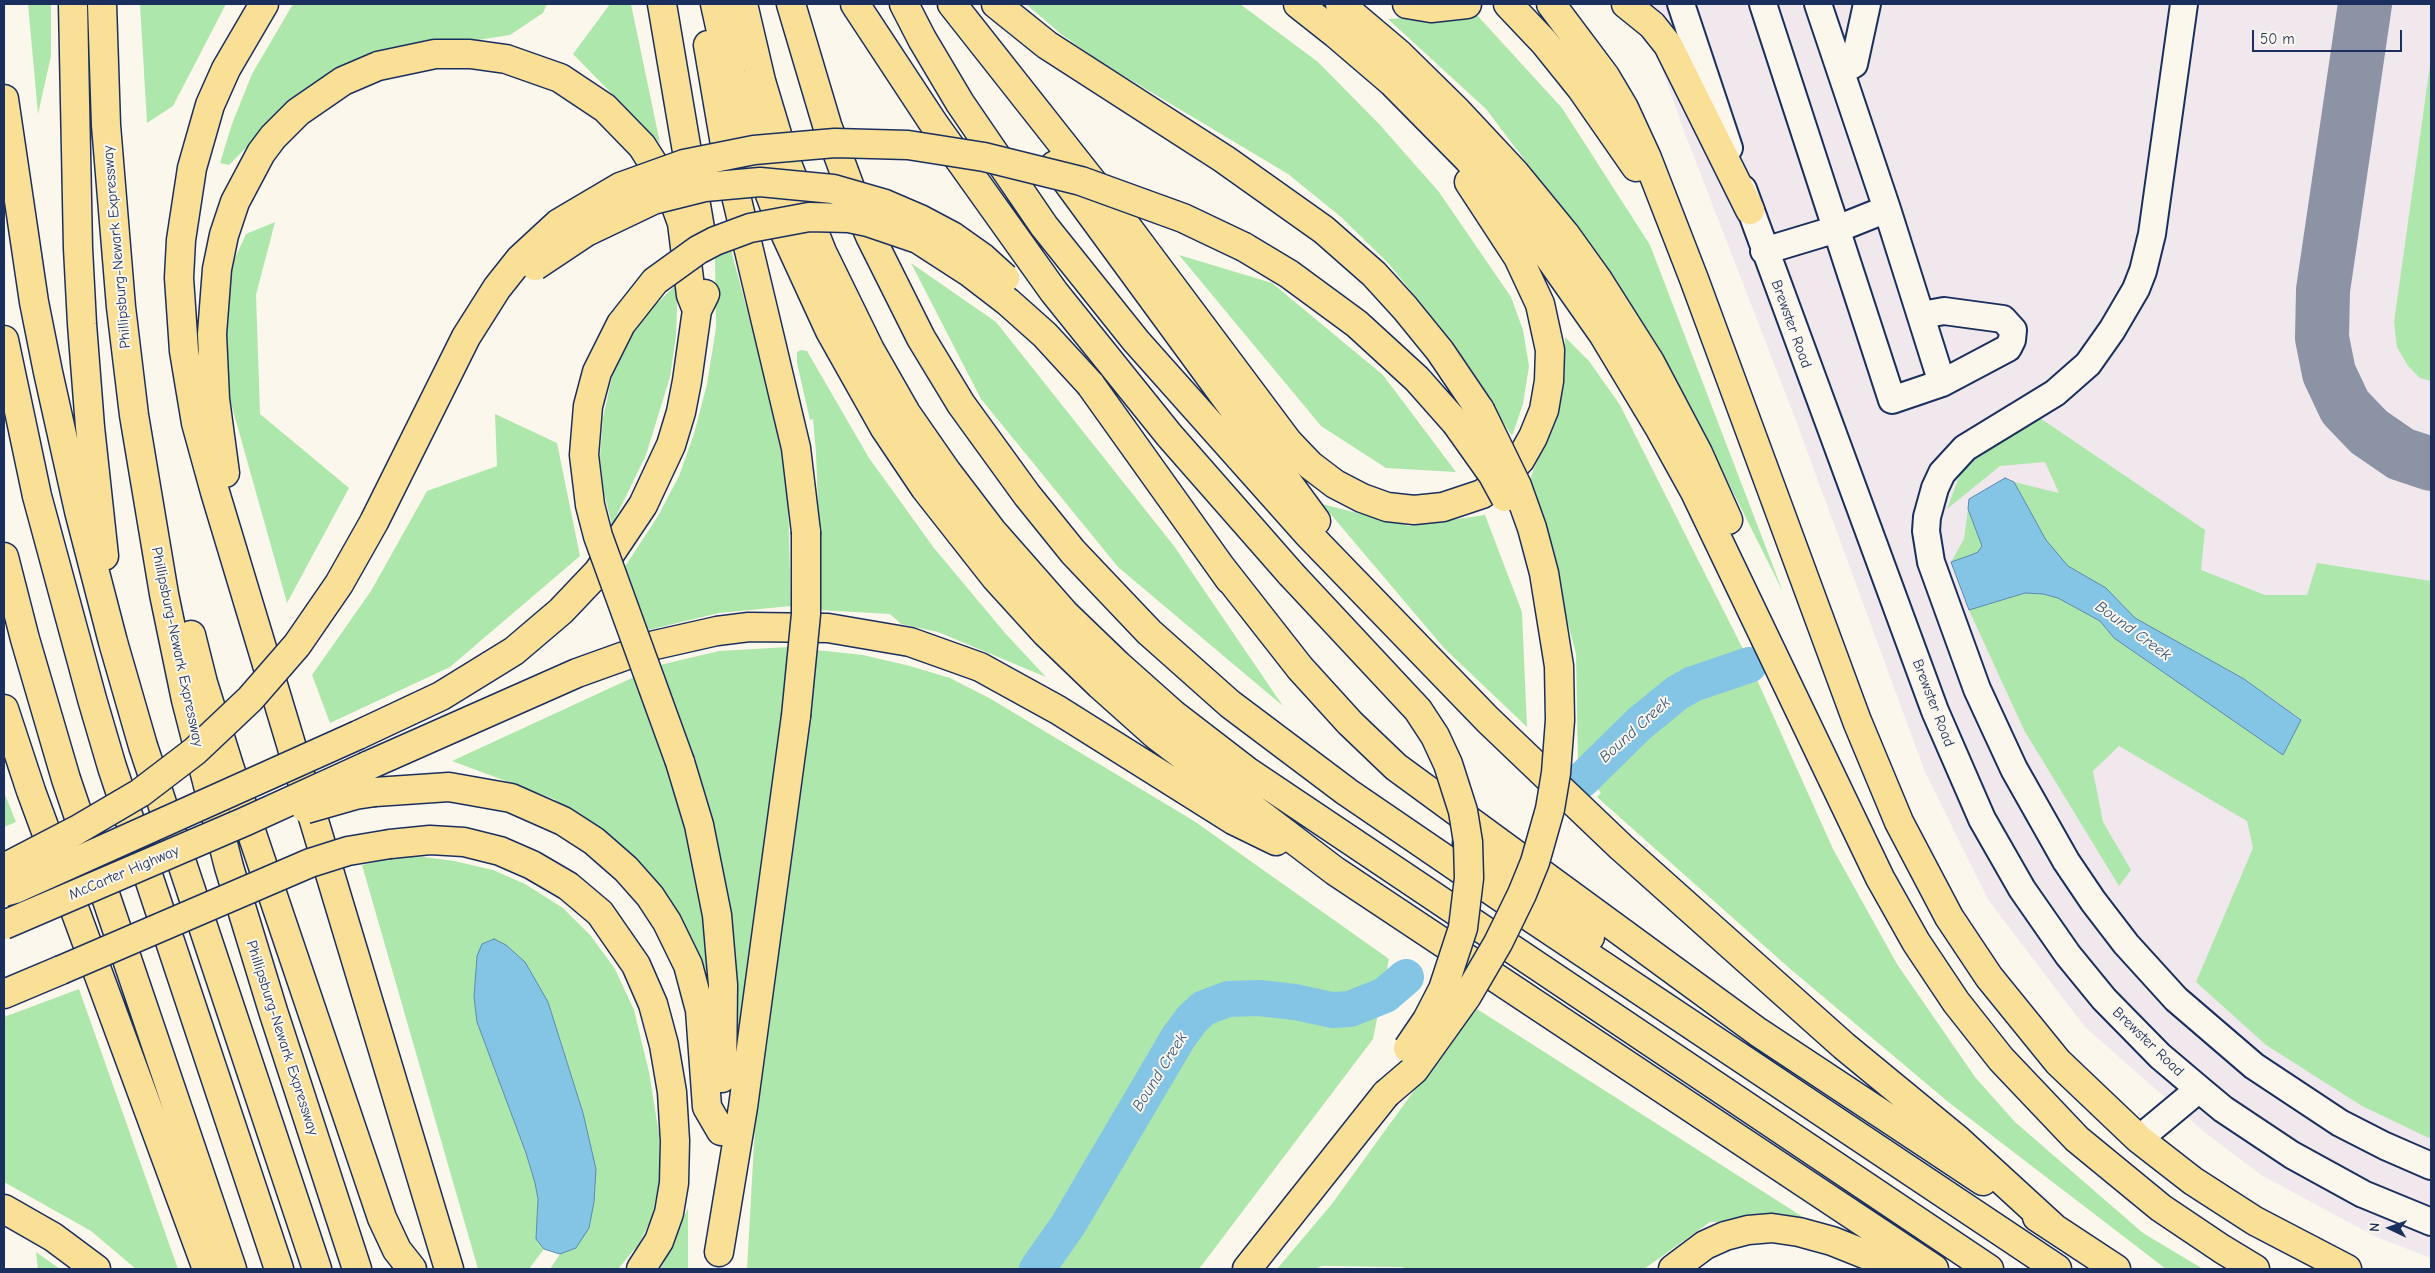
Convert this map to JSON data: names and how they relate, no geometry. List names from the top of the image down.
{
  "streets": {
    "highway": ["Phillipsburg-Newark Expressway", "McCarter Highway"],
    "street": ["Brewster Road"]
  },
  "water": ["Bound Creek"],
  "scale_bar": "50 m",
  "north": "left"
}
